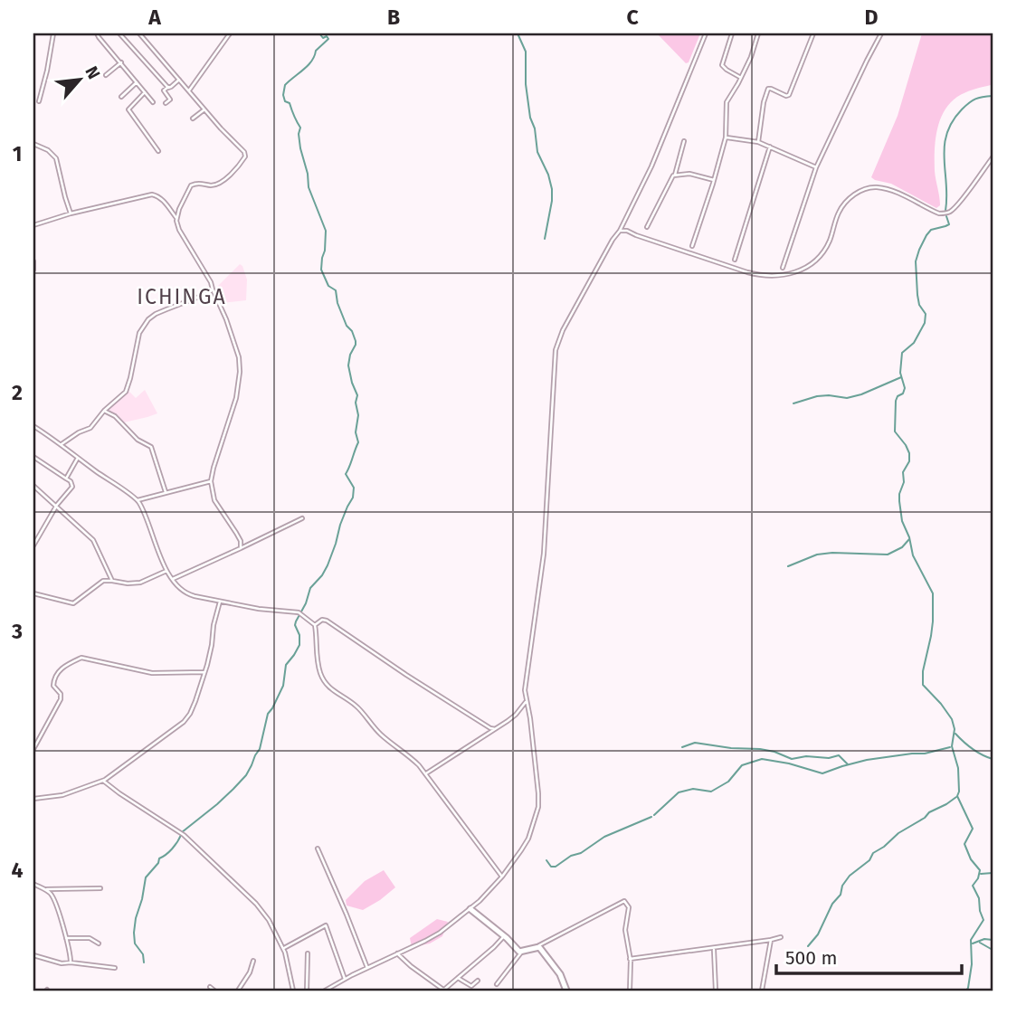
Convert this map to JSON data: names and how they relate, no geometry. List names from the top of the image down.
{
  "districts": ["ICHINGA"],
  "scale_bar": "500 m",
  "north": "top right",
  "grid": {
    "columns": [
      "A",
      "B",
      "C",
      "D"
    ],
    "rows": [
      "1",
      "2",
      "3",
      "4"
    ]
  }
}
